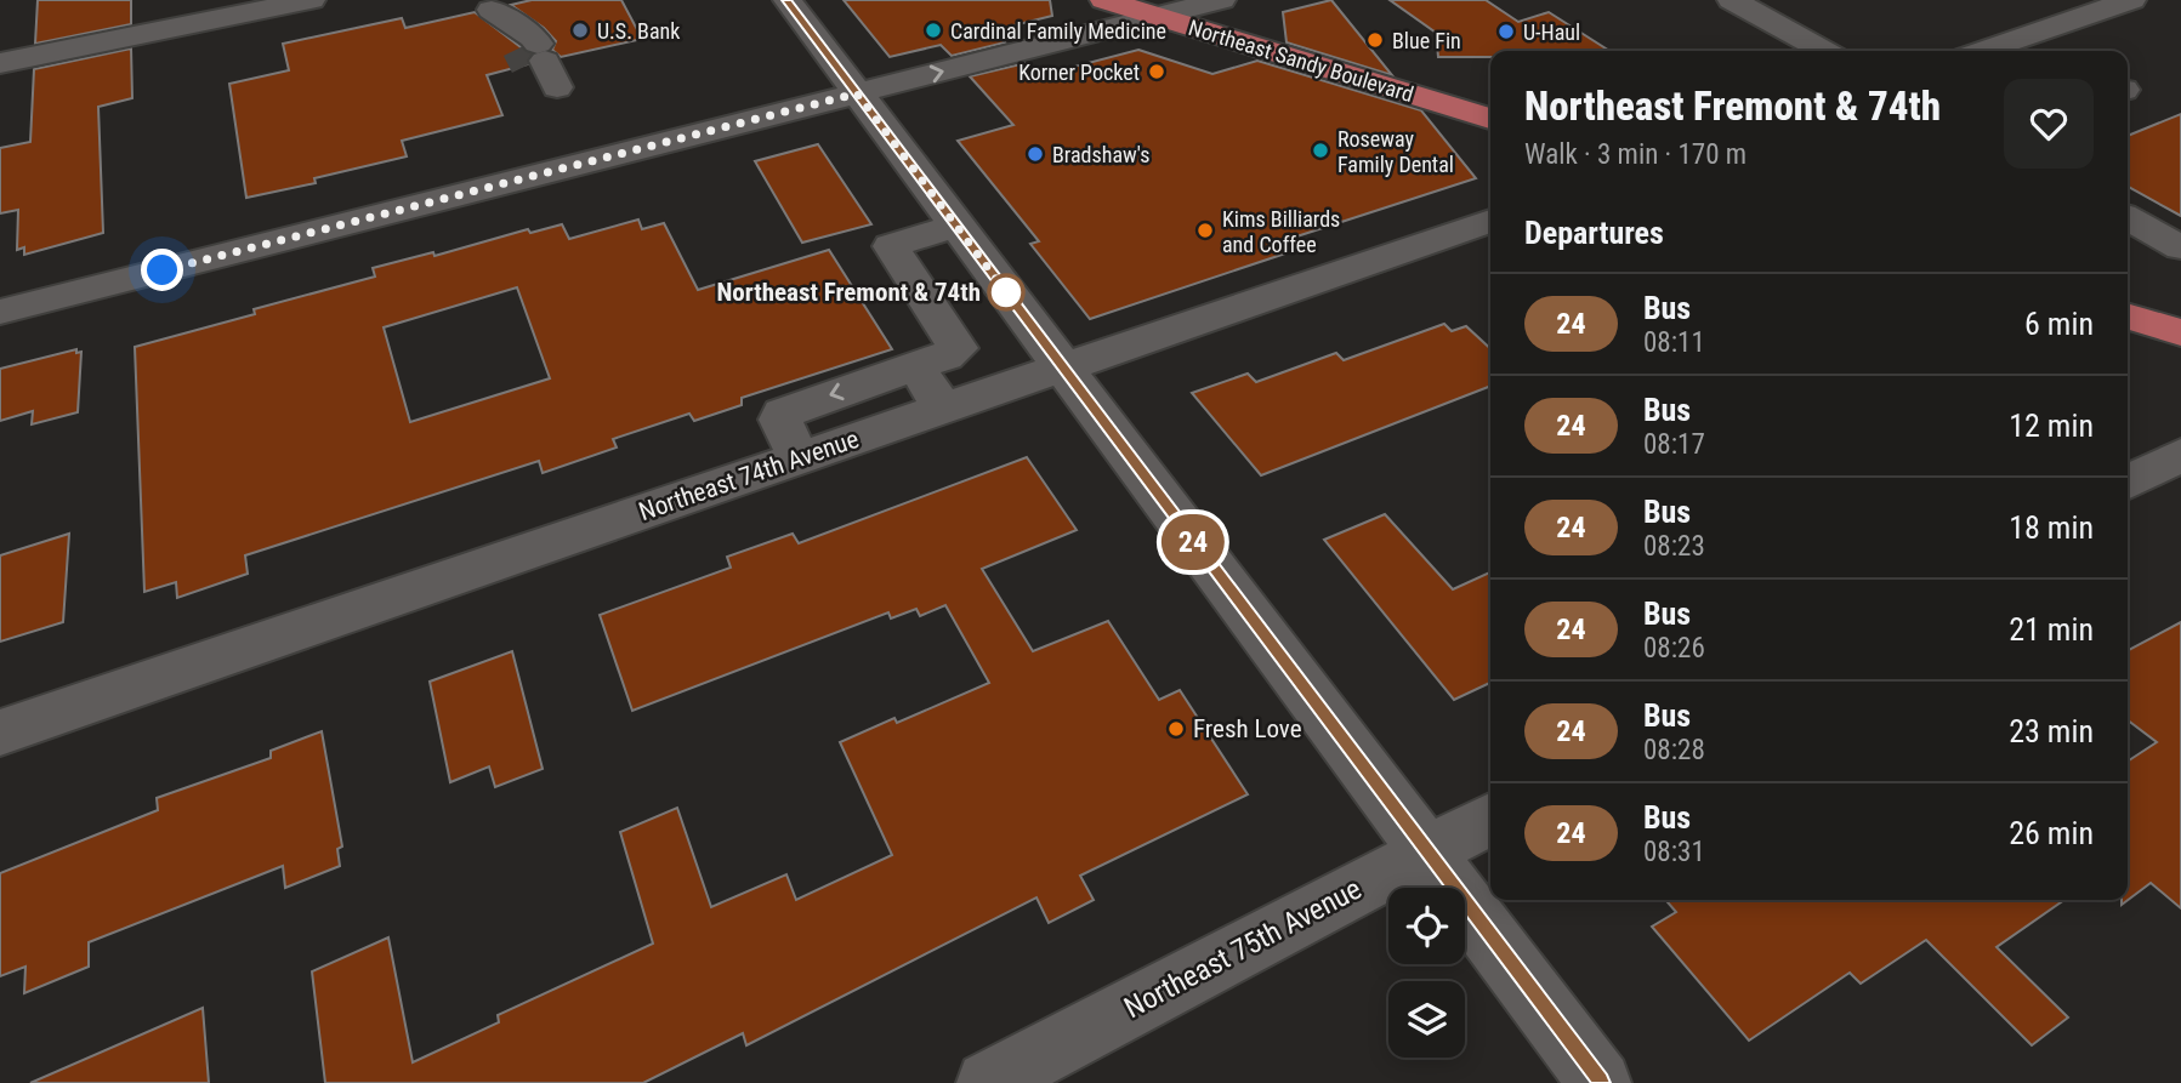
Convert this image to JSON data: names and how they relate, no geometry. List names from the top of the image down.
{
  "streets": {
    "main road": ["Northeast Sandy Boulevard"],
    "street": ["Northeast 74th Avenue", "Northeast 75th Avenue"]
  },
  "places": [
    "U.S. Bank",
    "Cardinal Family Medicine",
    "U-Haul",
    "Blue Fin",
    "Korner Pocket",
    "Roseway Family Dental",
    "Bradshaw's",
    "Kims Billiards and Coffee",
    "Northeast Fremont & 74th",
    "Fresh Love"
  ],
  "lines": ["bus line 24"],
  "page": {
    "on_map": "24",
    "heading": [
      ["Northeast Fremont & 74th", "Walk · 3 min · 170 m"],
      "Departures"
    ],
    "list": [
      {
        "mark": "24",
        "name": "Bus",
        "note": "08:11",
        "value": "6 min"
      },
      {
        "mark": "24",
        "name": "Bus",
        "note": "08:17",
        "value": "12 min"
      },
      {
        "mark": "24",
        "name": "Bus",
        "note": "08:23",
        "value": "18 min"
      },
      {
        "mark": "24",
        "name": "Bus",
        "note": "08:26",
        "value": "21 min"
      },
      {
        "mark": "24",
        "name": "Bus",
        "note": "08:28",
        "value": "23 min"
      },
      {
        "mark": "24",
        "name": "Bus",
        "note": "08:31",
        "value": "26 min"
      }
    ]
  }
}
